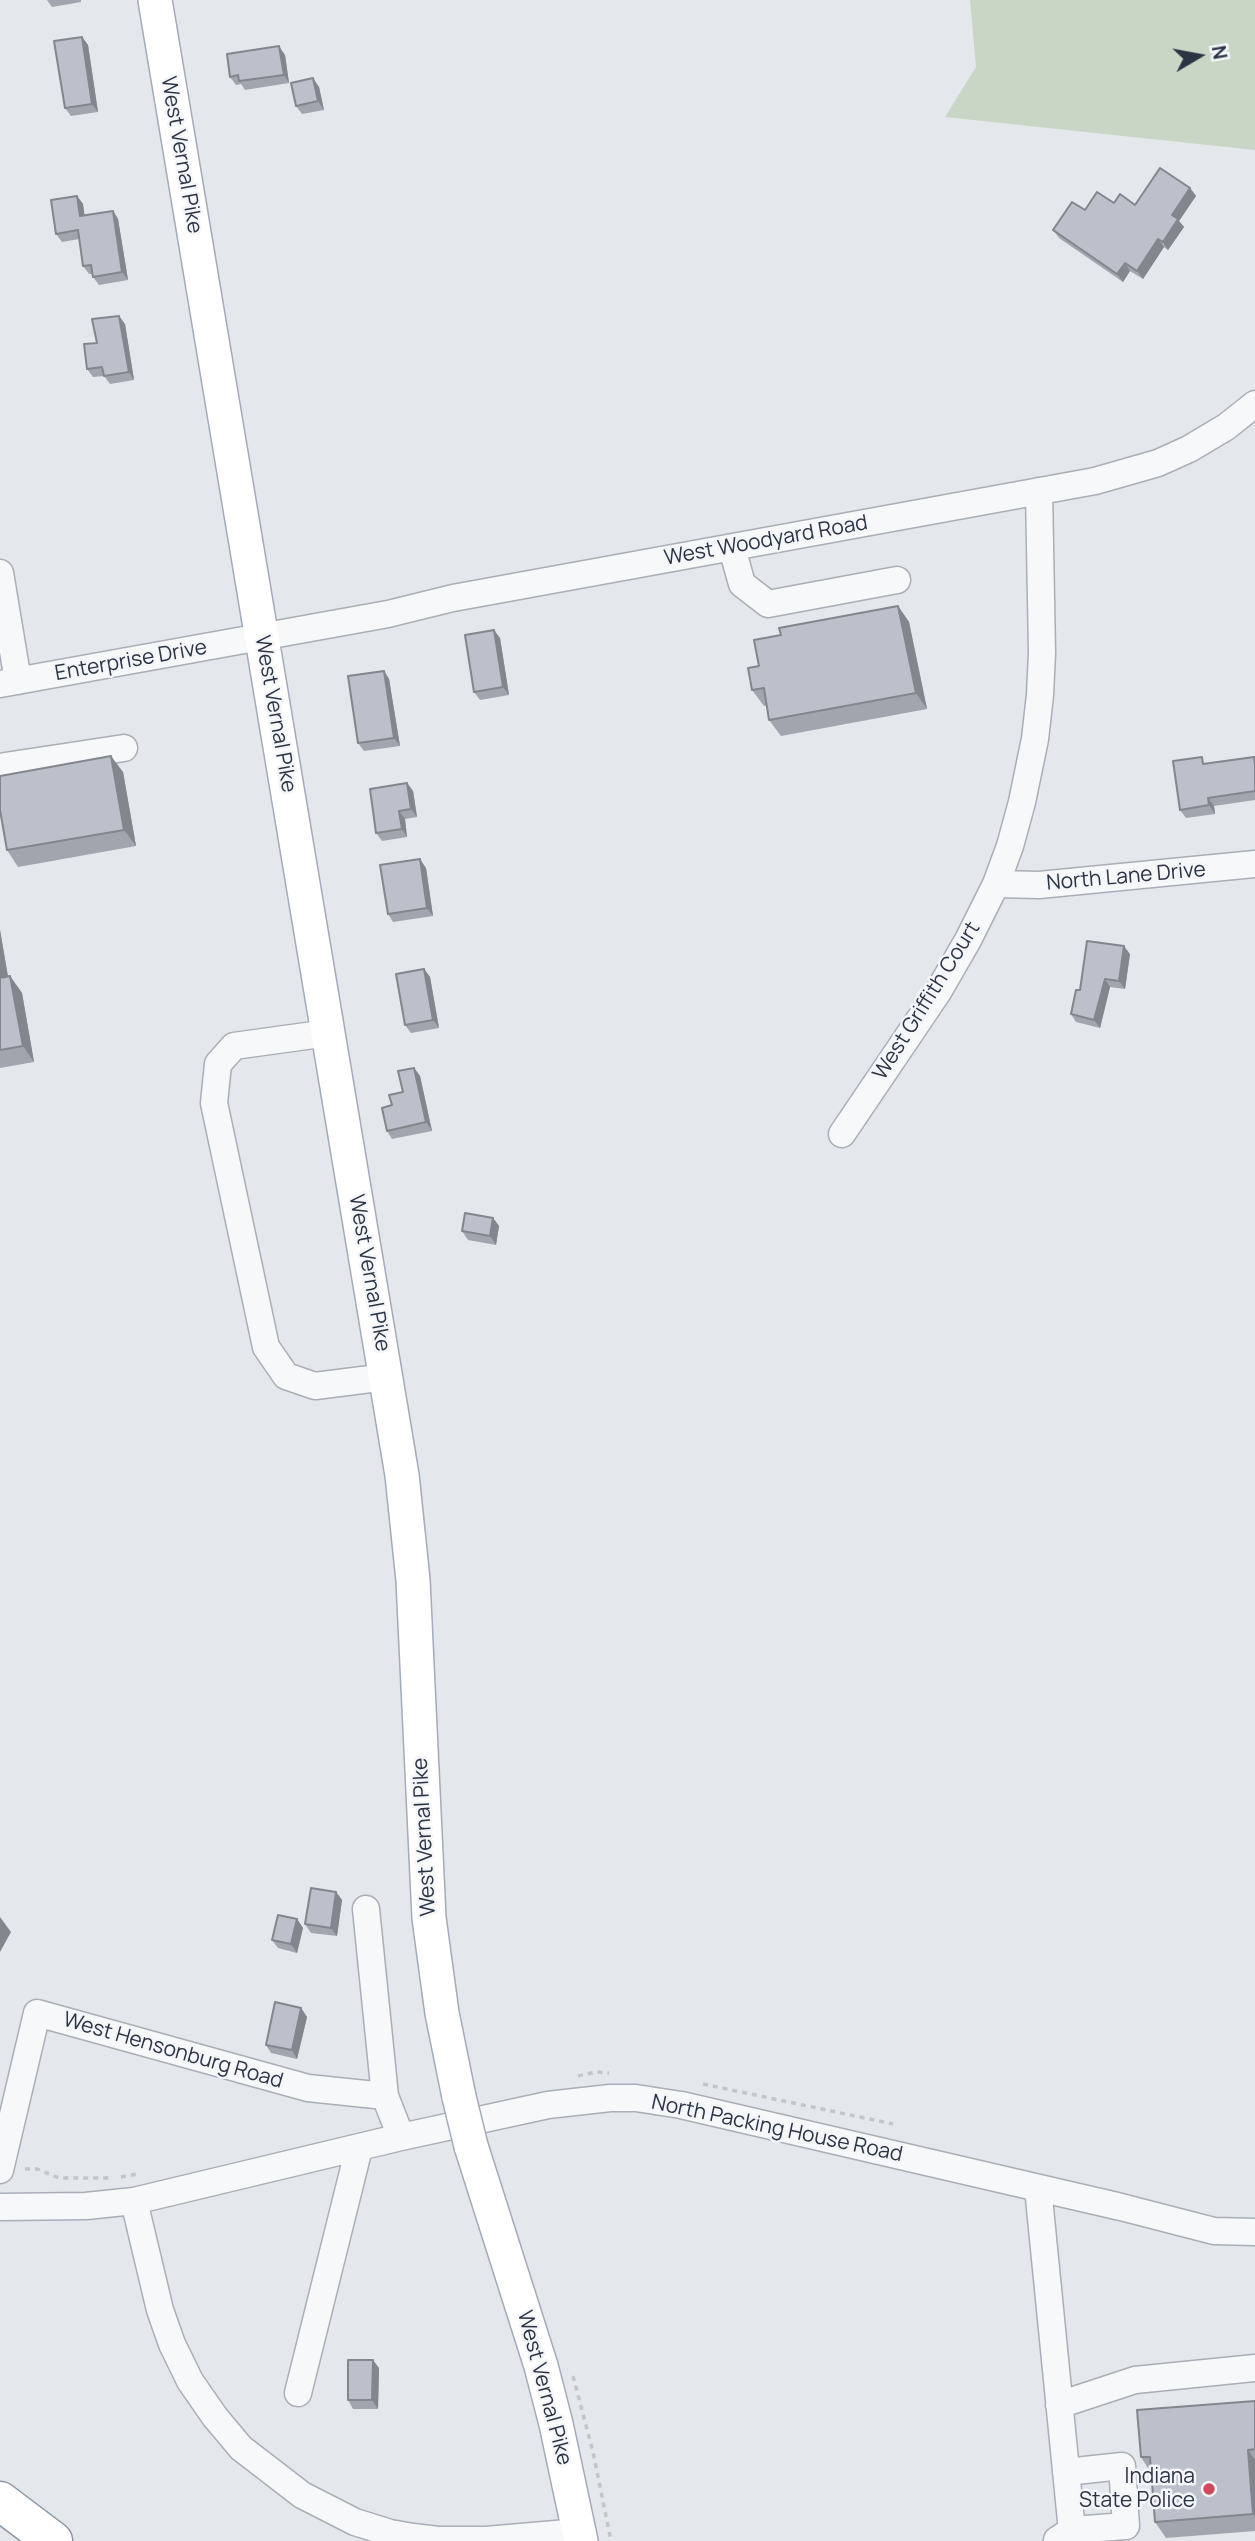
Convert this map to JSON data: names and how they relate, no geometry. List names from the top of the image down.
{
  "streets": {
    "main road": ["West Vernal Pike"],
    "street": [
      "West Woodyard Road",
      "Enterprise Drive",
      "North Lane Drive",
      "West Griffith Court",
      "West Hensonburg Road",
      "North Packing House Road"
    ]
  },
  "crossings": [
    ["West Vernal Pike", "West Woodyard Road"],
    ["West Vernal Pike", "Enterprise Drive"],
    ["West Woodyard Road", "Enterprise Drive"],
    ["West Woodyard Road", "West Griffith Court"],
    ["North Lane Drive", "West Griffith Court"]
  ],
  "places": ["Indiana State Police"],
  "north": "right"
}
